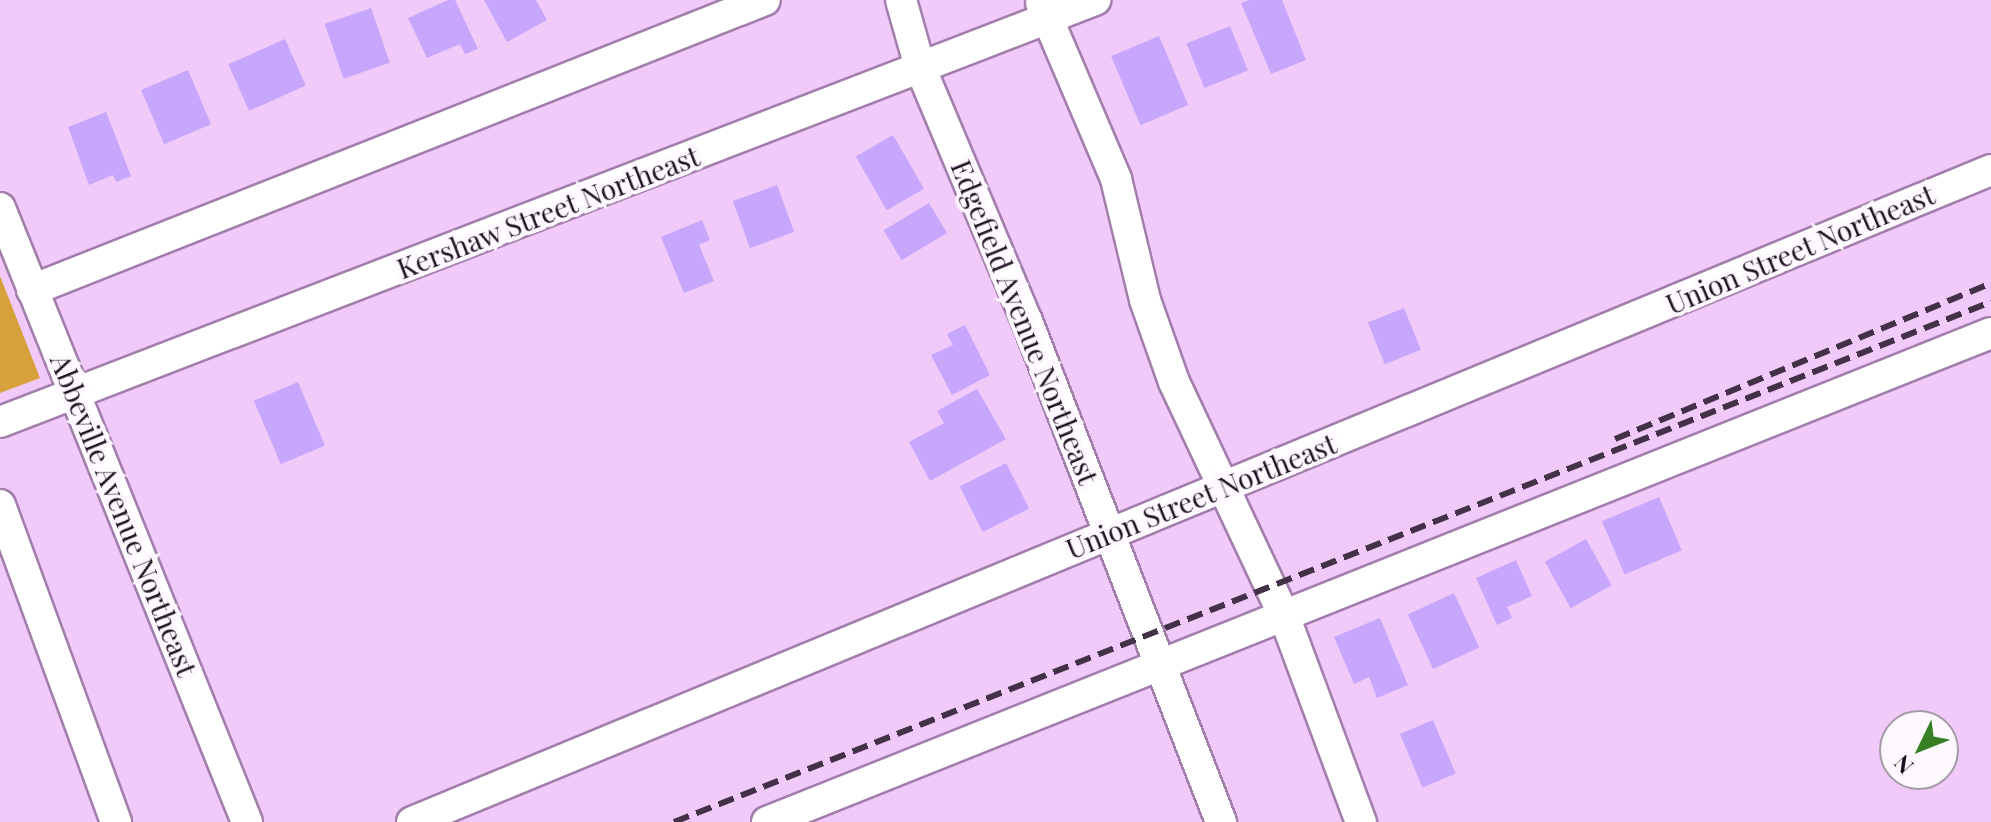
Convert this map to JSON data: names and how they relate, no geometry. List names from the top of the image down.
{
  "streets": {
    "street": [
      "Kershaw Street Northeast",
      "Union Street Northeast",
      "Edgefield Avenue Northeast",
      "Abbeville Avenue Northeast"
    ]
  },
  "crossings": [
    ["Kershaw Street Northeast", "Edgefield Avenue Northeast"],
    ["Kershaw Street Northeast", "Abbeville Avenue Northeast"],
    ["Union Street Northeast", "Edgefield Avenue Northeast"]
  ],
  "north": "bottom left"
}
